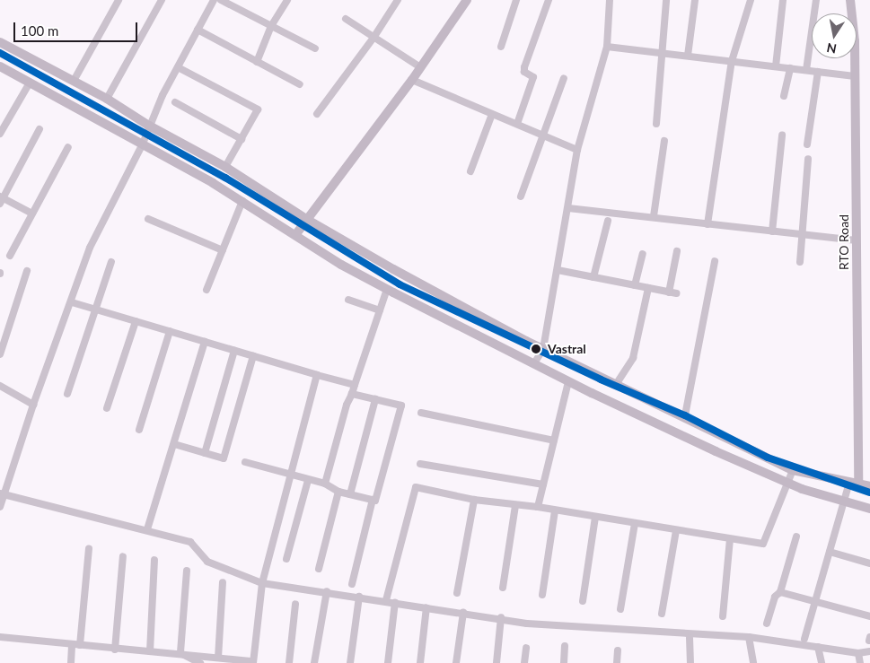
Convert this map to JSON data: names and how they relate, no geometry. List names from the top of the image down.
{
  "streets": {
    "main road": ["RTO Road"]
  },
  "places": ["Vastral"],
  "scale_bar": "100 m",
  "north": "bottom"
}
